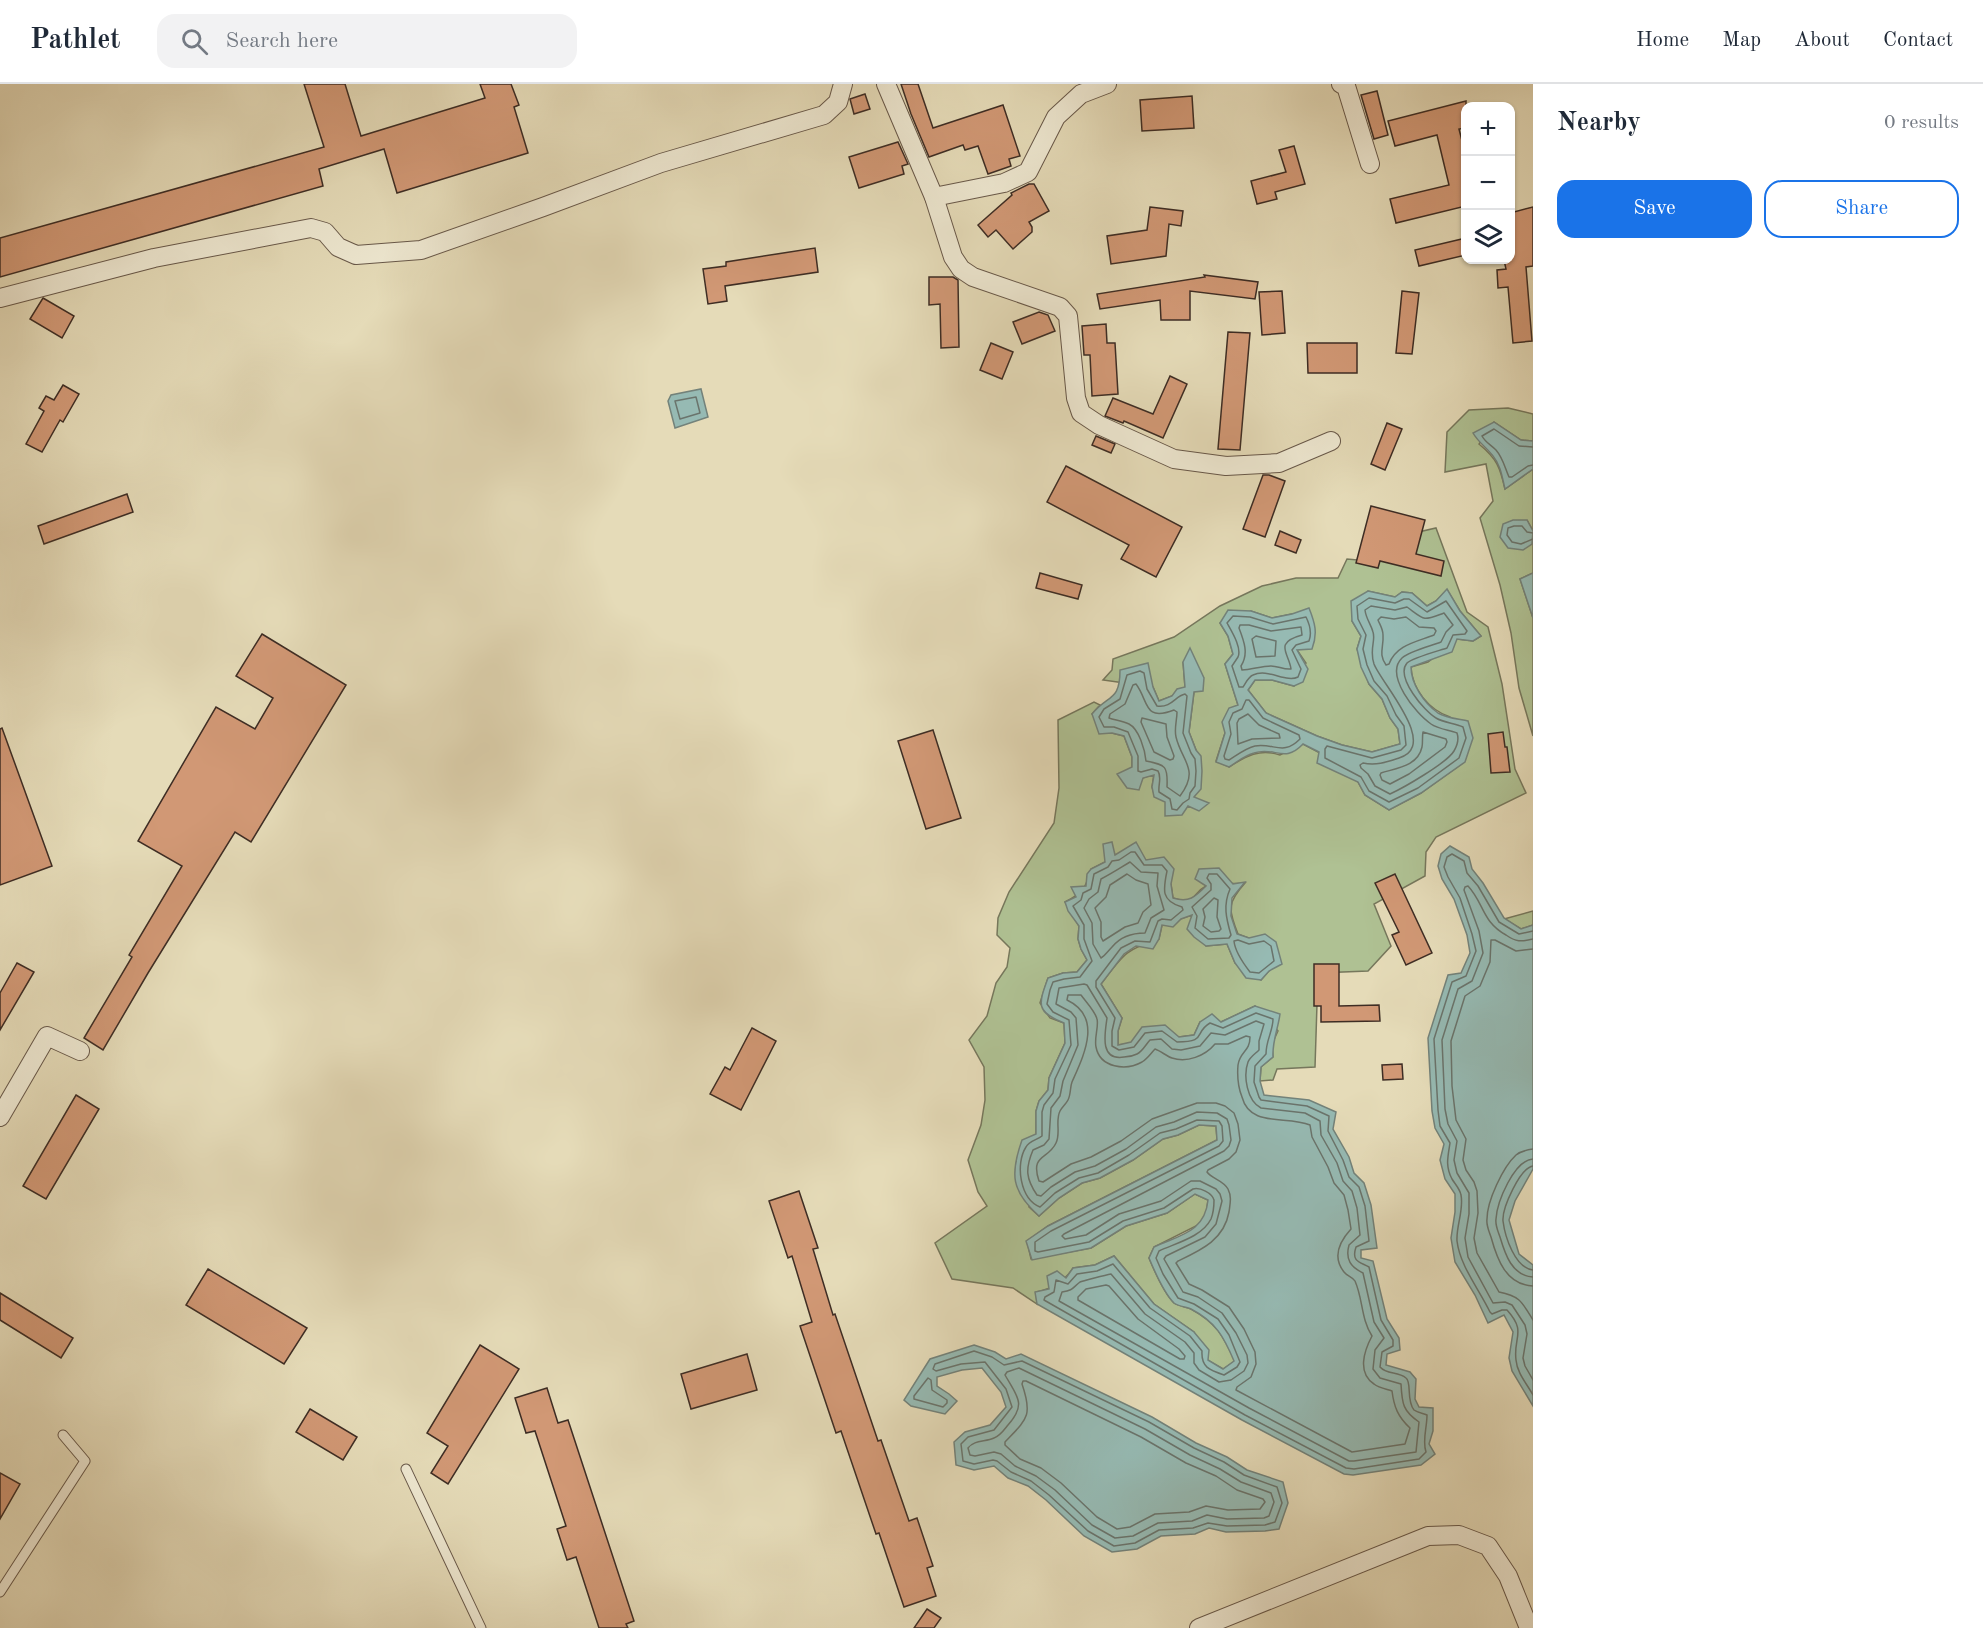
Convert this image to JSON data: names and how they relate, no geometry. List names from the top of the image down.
{
  "page": {
    "header": "Pathlet",
    "search": "Search here",
    "nav": [
      "Home",
      "Map",
      "About",
      "Contact"
    ],
    "heading": ["Nearby", "0 results"],
    "map_buttons": ["+", "−"],
    "buttons": ["Save", "Share"]
  }
}
